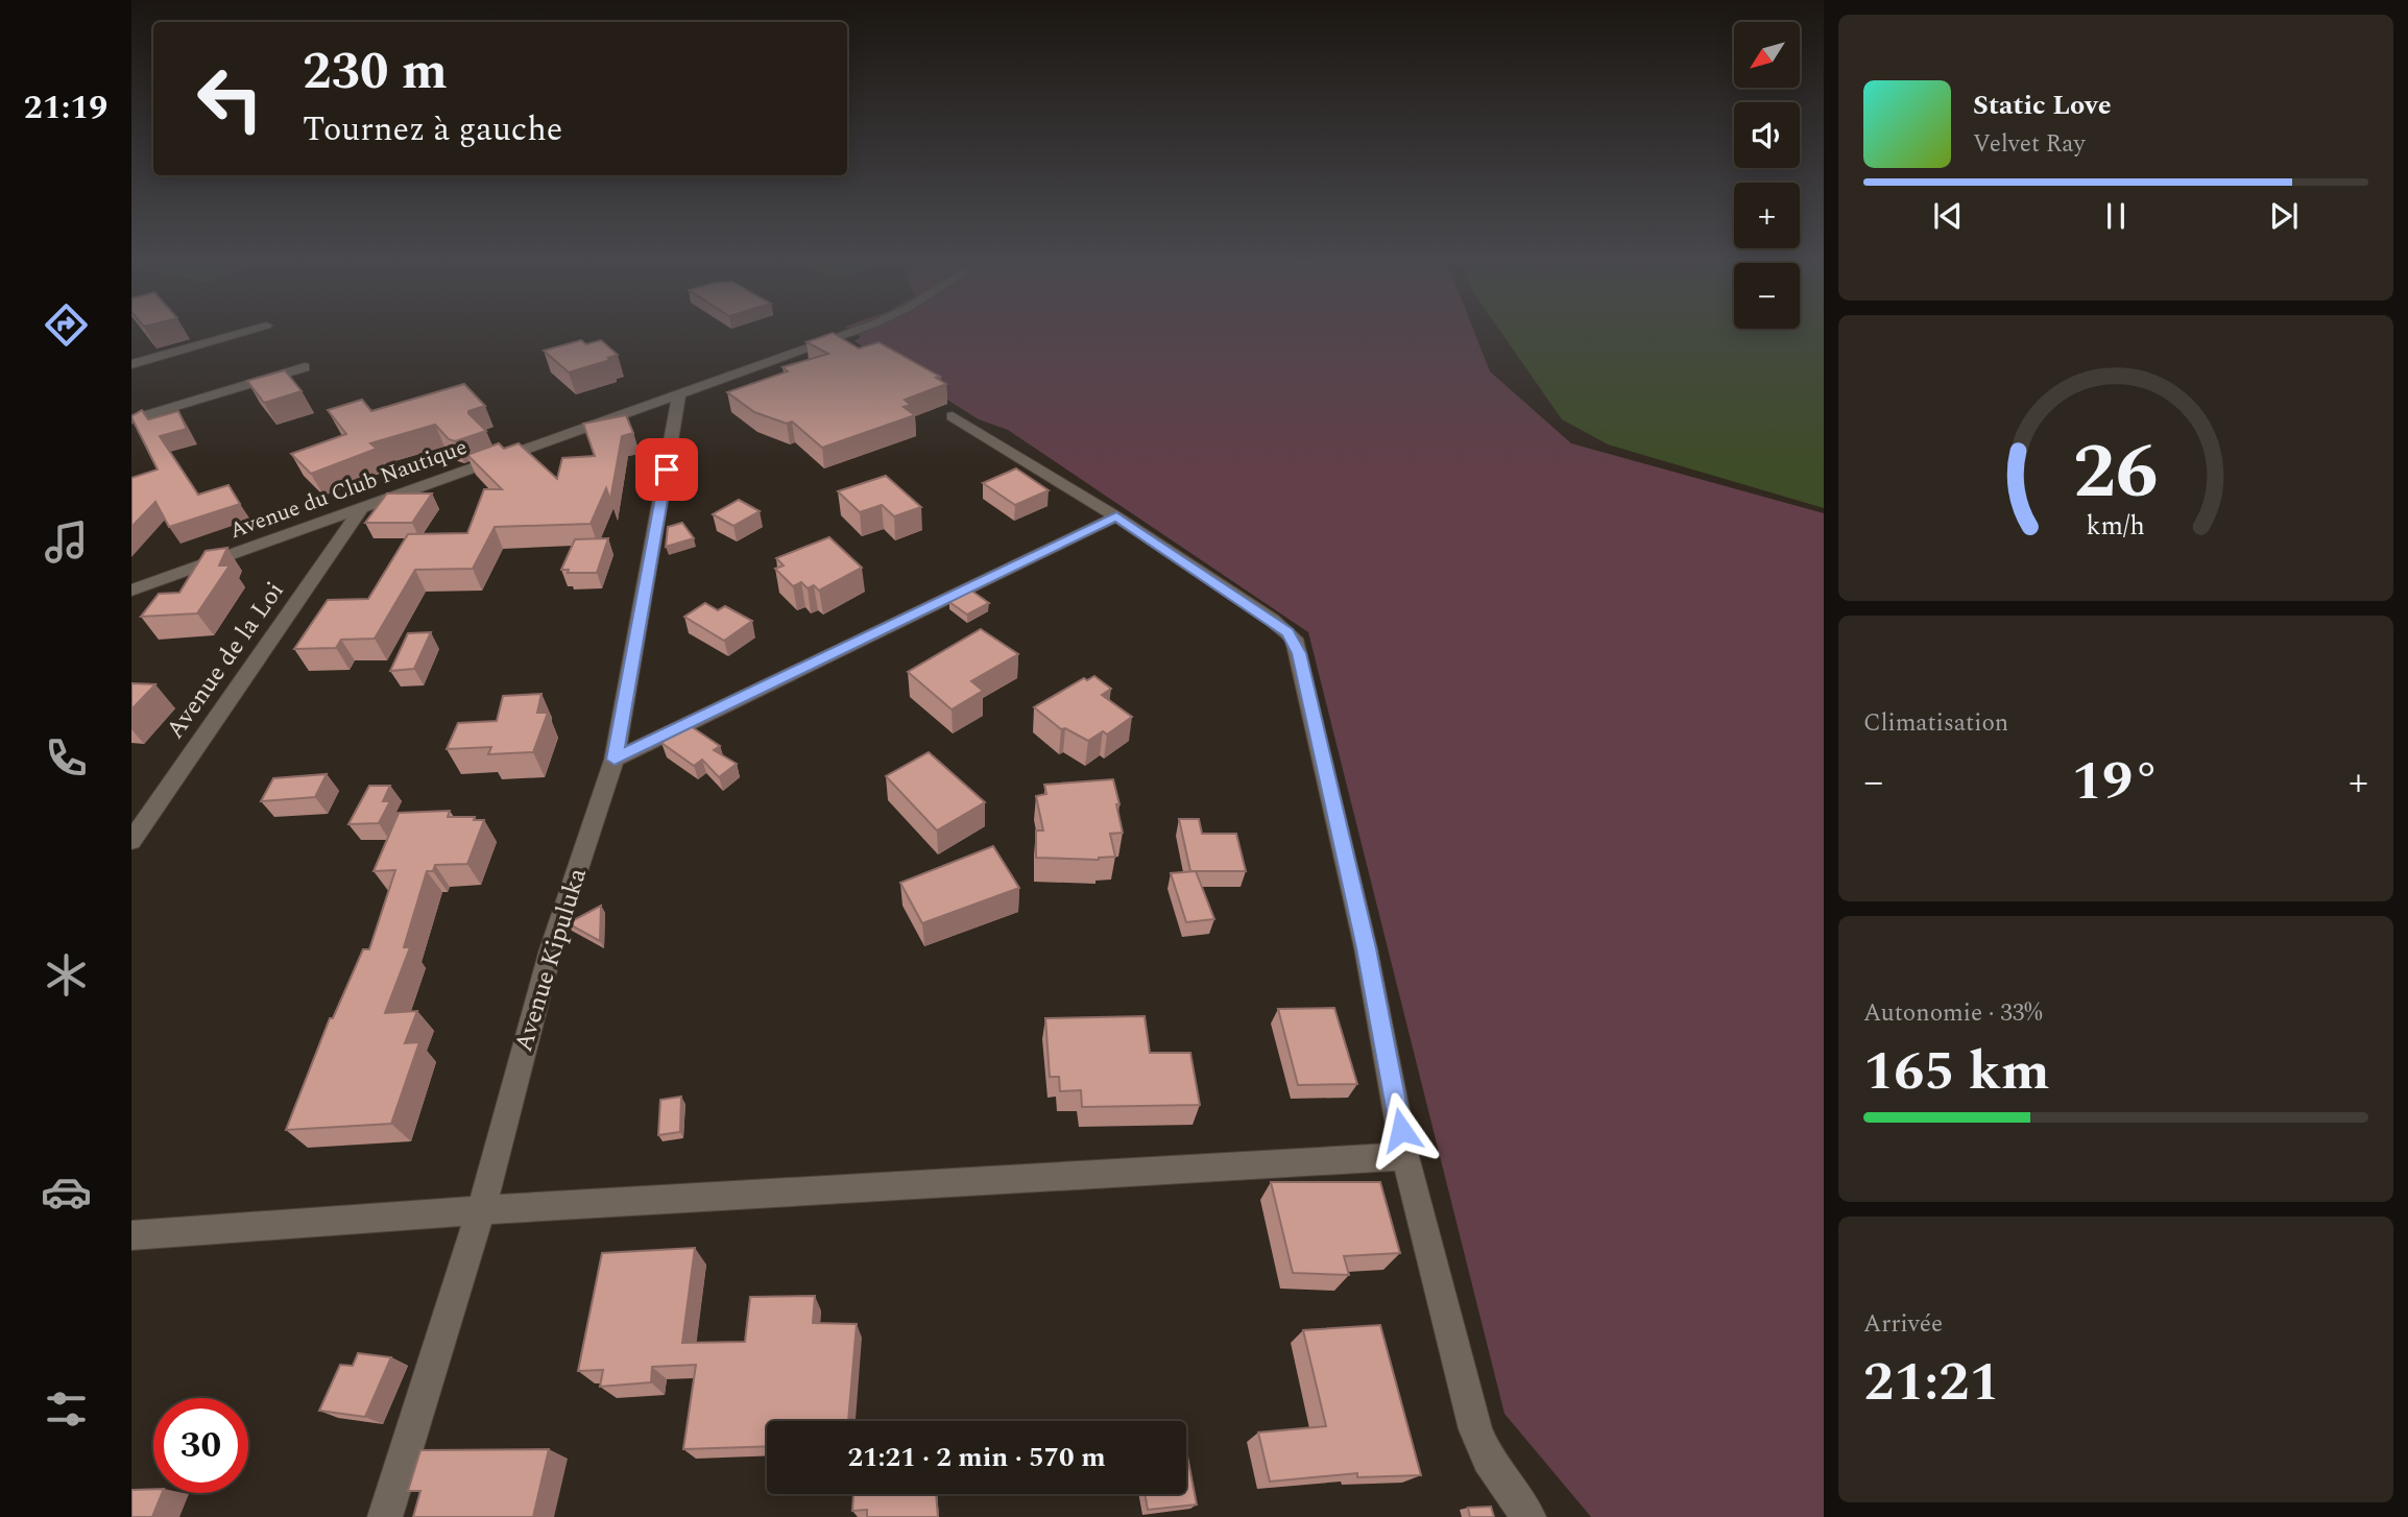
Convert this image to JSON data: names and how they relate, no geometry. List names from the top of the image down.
{
  "streets": {
    "street": ["Avenue du Club Nautique", "Avenue de la Loi", "Avenue Kipuluka"]
  },
  "crossings": [
    ["Avenue du Club Nautique", "Avenue de la Loi"],
    ["Avenue du Club Nautique", "Avenue Kipuluka"]
  ],
  "north": "bottom left",
  "page": {
    "tabs": "21:19",
    "map_buttons": ["+", "−"],
    "turn": ["230 m", "Tournez à gauche"],
    "song": ["Static Love", "Velvet Ray"],
    "tile": [
      "Climatisation",
      ["Autonomie · 33%", "165 km"],
      ["Arrivée", "21:21"]
    ],
    "heat": ["−", "19°", "+"],
    "limit": "30",
    "trip": "21:21 · 2 min · 570 m",
    "gauge": ["26", "km/h"]
  }
}
